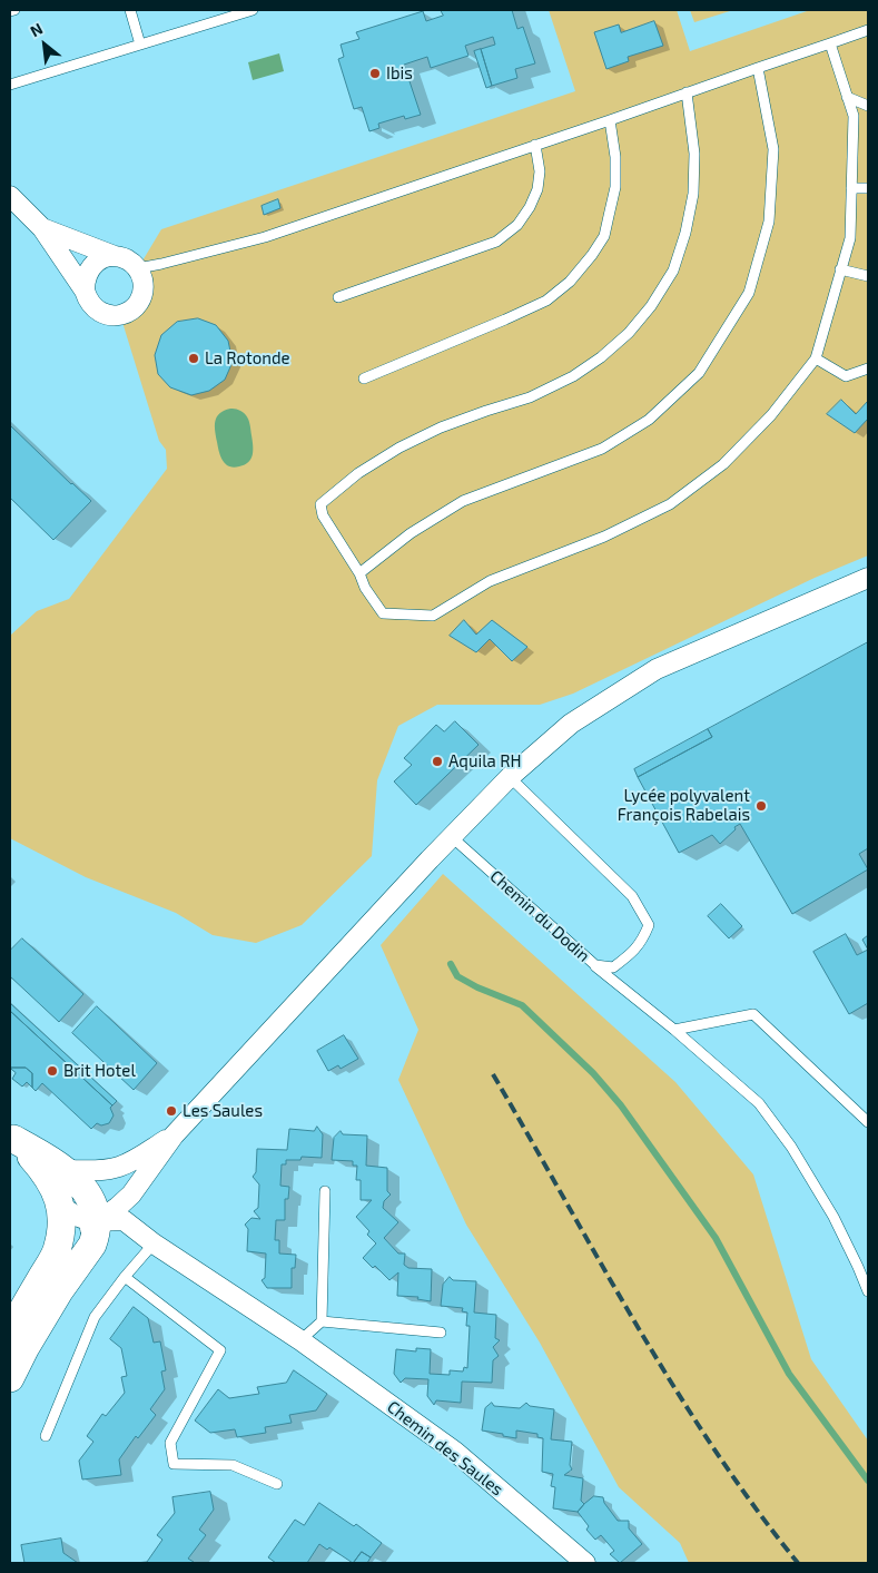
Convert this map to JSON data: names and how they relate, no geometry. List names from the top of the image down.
{
  "streets": {
    "street": ["Chemin des Saules"],
    "lane": ["Chemin du Dodin"]
  },
  "places": [
    "Ibis",
    "La Rotonde",
    "Aquila RH",
    "Lycée polyvalent François Rabelais",
    "Brit Hotel",
    "Les Saules"
  ],
  "north": "top left"
}
